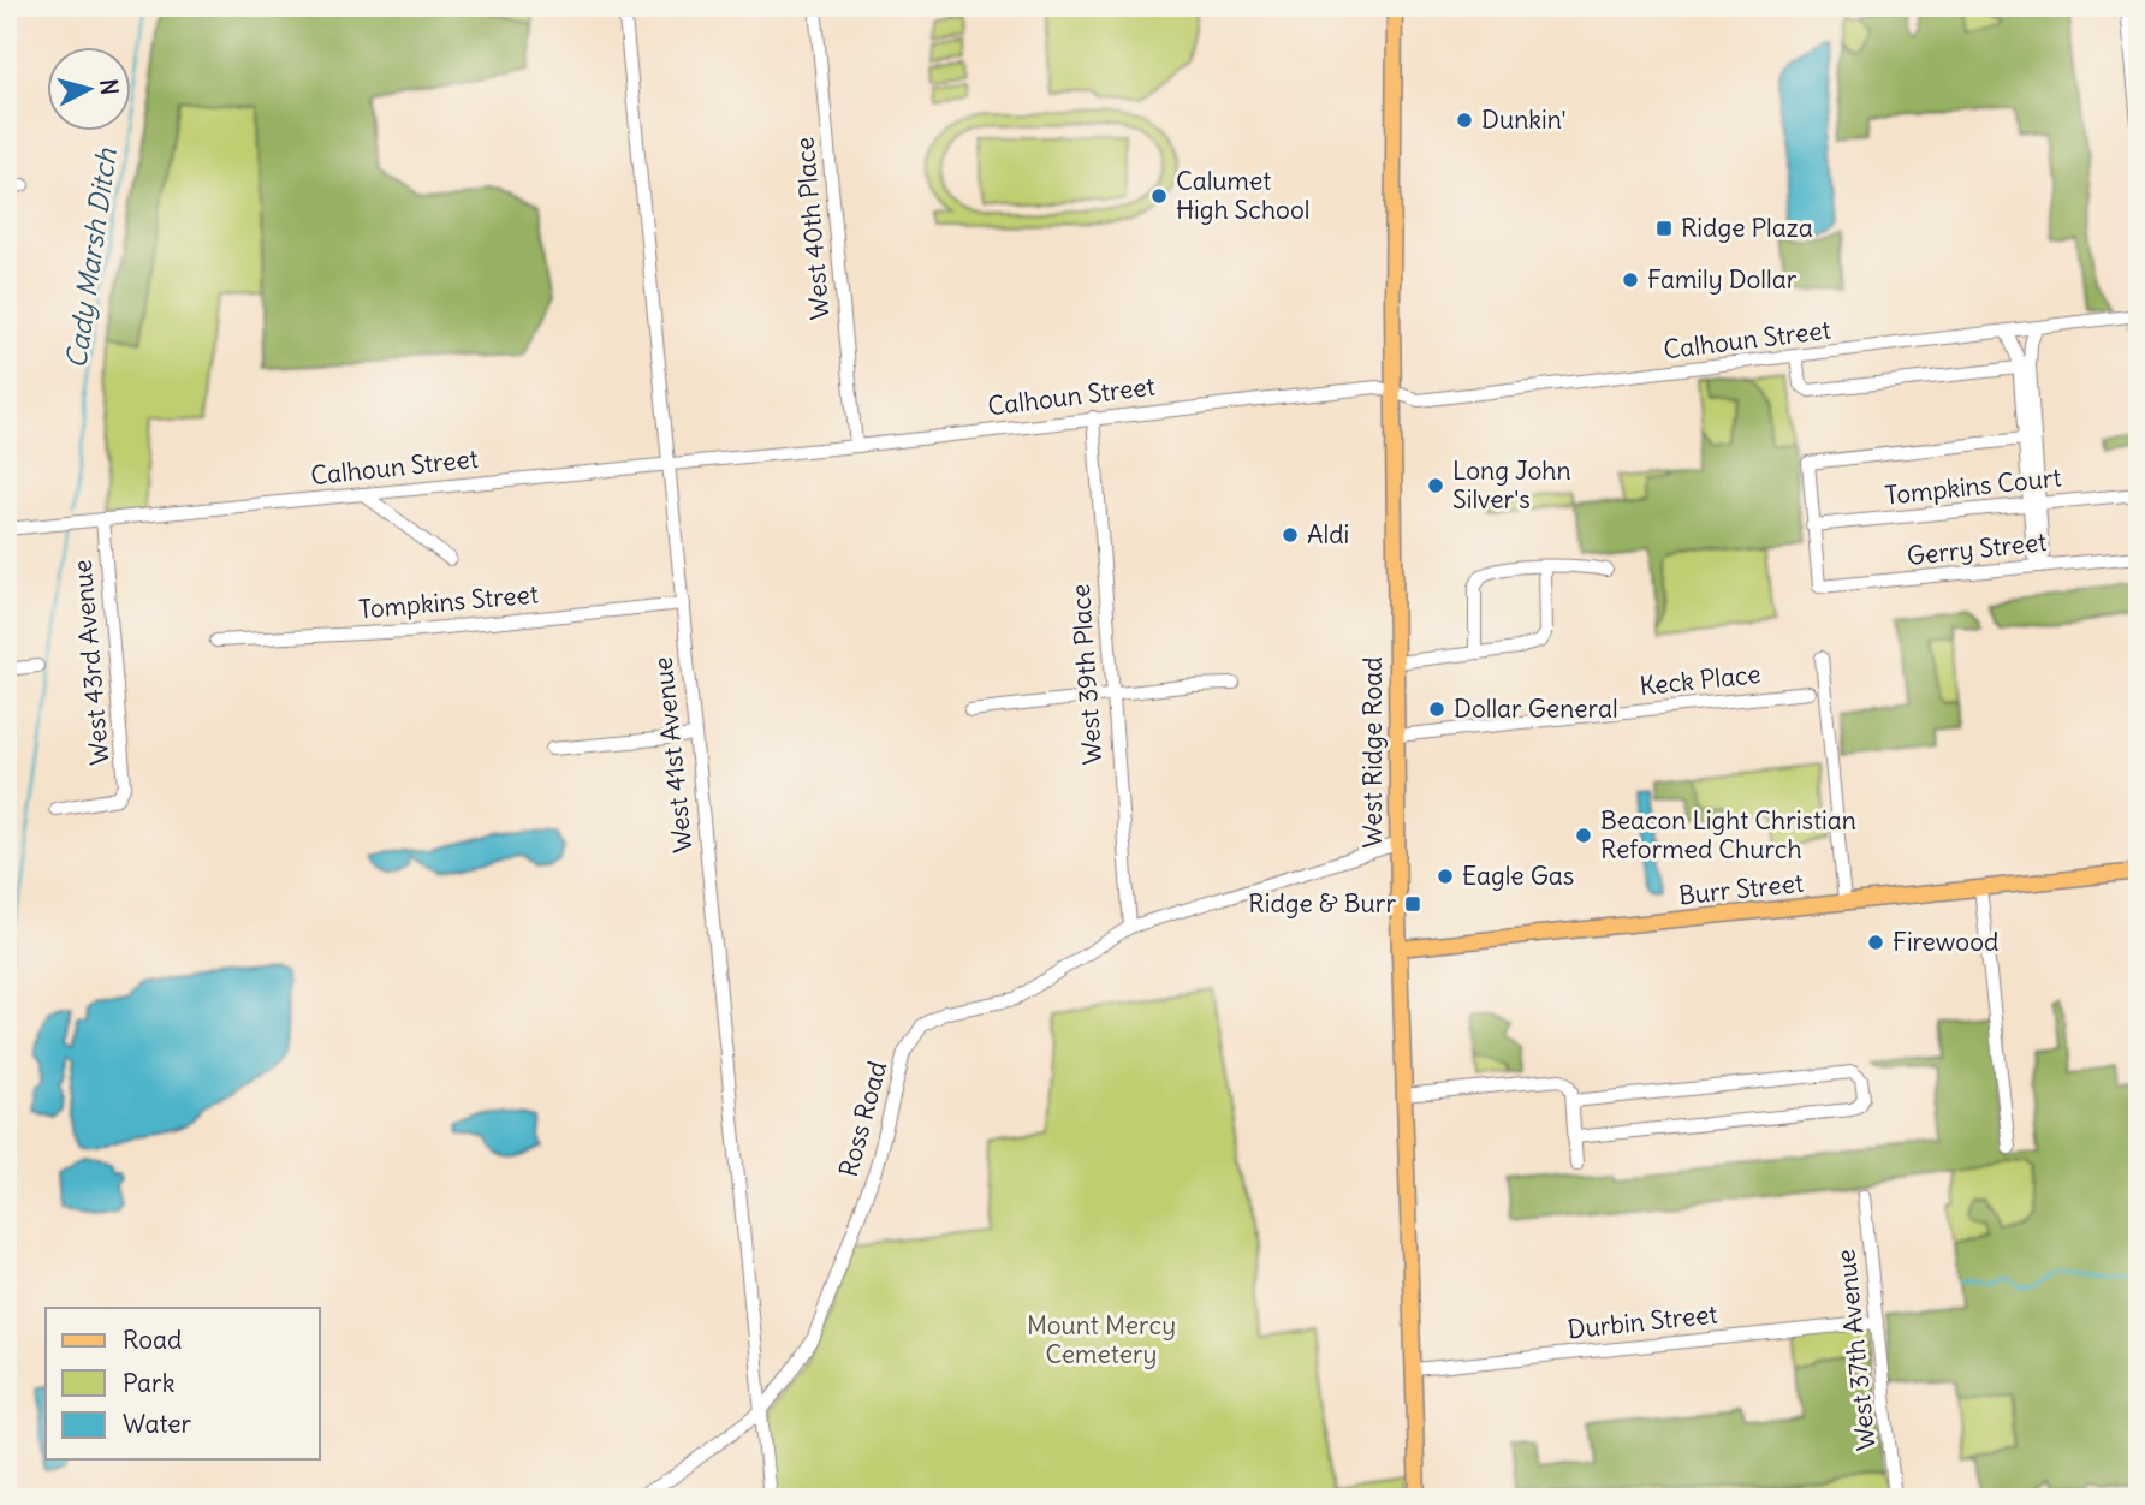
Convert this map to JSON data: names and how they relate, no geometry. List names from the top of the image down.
{
  "streets": {
    "main road": ["West Ridge Road", "Burr Street"],
    "street": [
      "West 40th Place",
      "Calhoun Street",
      "Tompkins Court",
      "Gerry Street",
      "Tompkins Street",
      "West 43rd Avenue",
      "West 39th Place",
      "Keck Place",
      "West 41st Avenue",
      "Ross Road",
      "Durbin Street",
      "West 37th Avenue"
    ]
  },
  "crossings": [
    ["West 40th Place", "Calhoun Street"],
    ["Calhoun Street", "West 43rd Avenue"],
    ["Calhoun Street", "West 39th Place"],
    ["Calhoun Street", "West Ridge Road"],
    ["Calhoun Street", "West 41st Avenue"],
    ["Tompkins Court", "Gerry Street"],
    ["Tompkins Street", "West 41st Avenue"],
    ["West 39th Place", "Ross Road"],
    ["Keck Place", "West Ridge Road"],
    ["West Ridge Road", "Burr Street"],
    ["West Ridge Road", "Ross Road"],
    ["West Ridge Road", "Durbin Street"],
    ["West 41st Avenue", "Ross Road"],
    ["Durbin Street", "West 37th Avenue"]
  ],
  "water": ["Cady Marsh Ditch"],
  "parks": ["Mount Mercy Cemetery"],
  "places": {
    "other": [
      "Dunkin'",
      "Calumet High School",
      "Family Dollar",
      "Long John Silver's",
      "Aldi",
      "Dollar General",
      "Beacon Light Christian Reformed Church",
      "Eagle Gas",
      "Firewood"
    ],
    "transit": ["Ridge Plaza", "Ridge & Burr"]
  },
  "legend": ["Road", "Park", "Water"],
  "north": "right"
}
